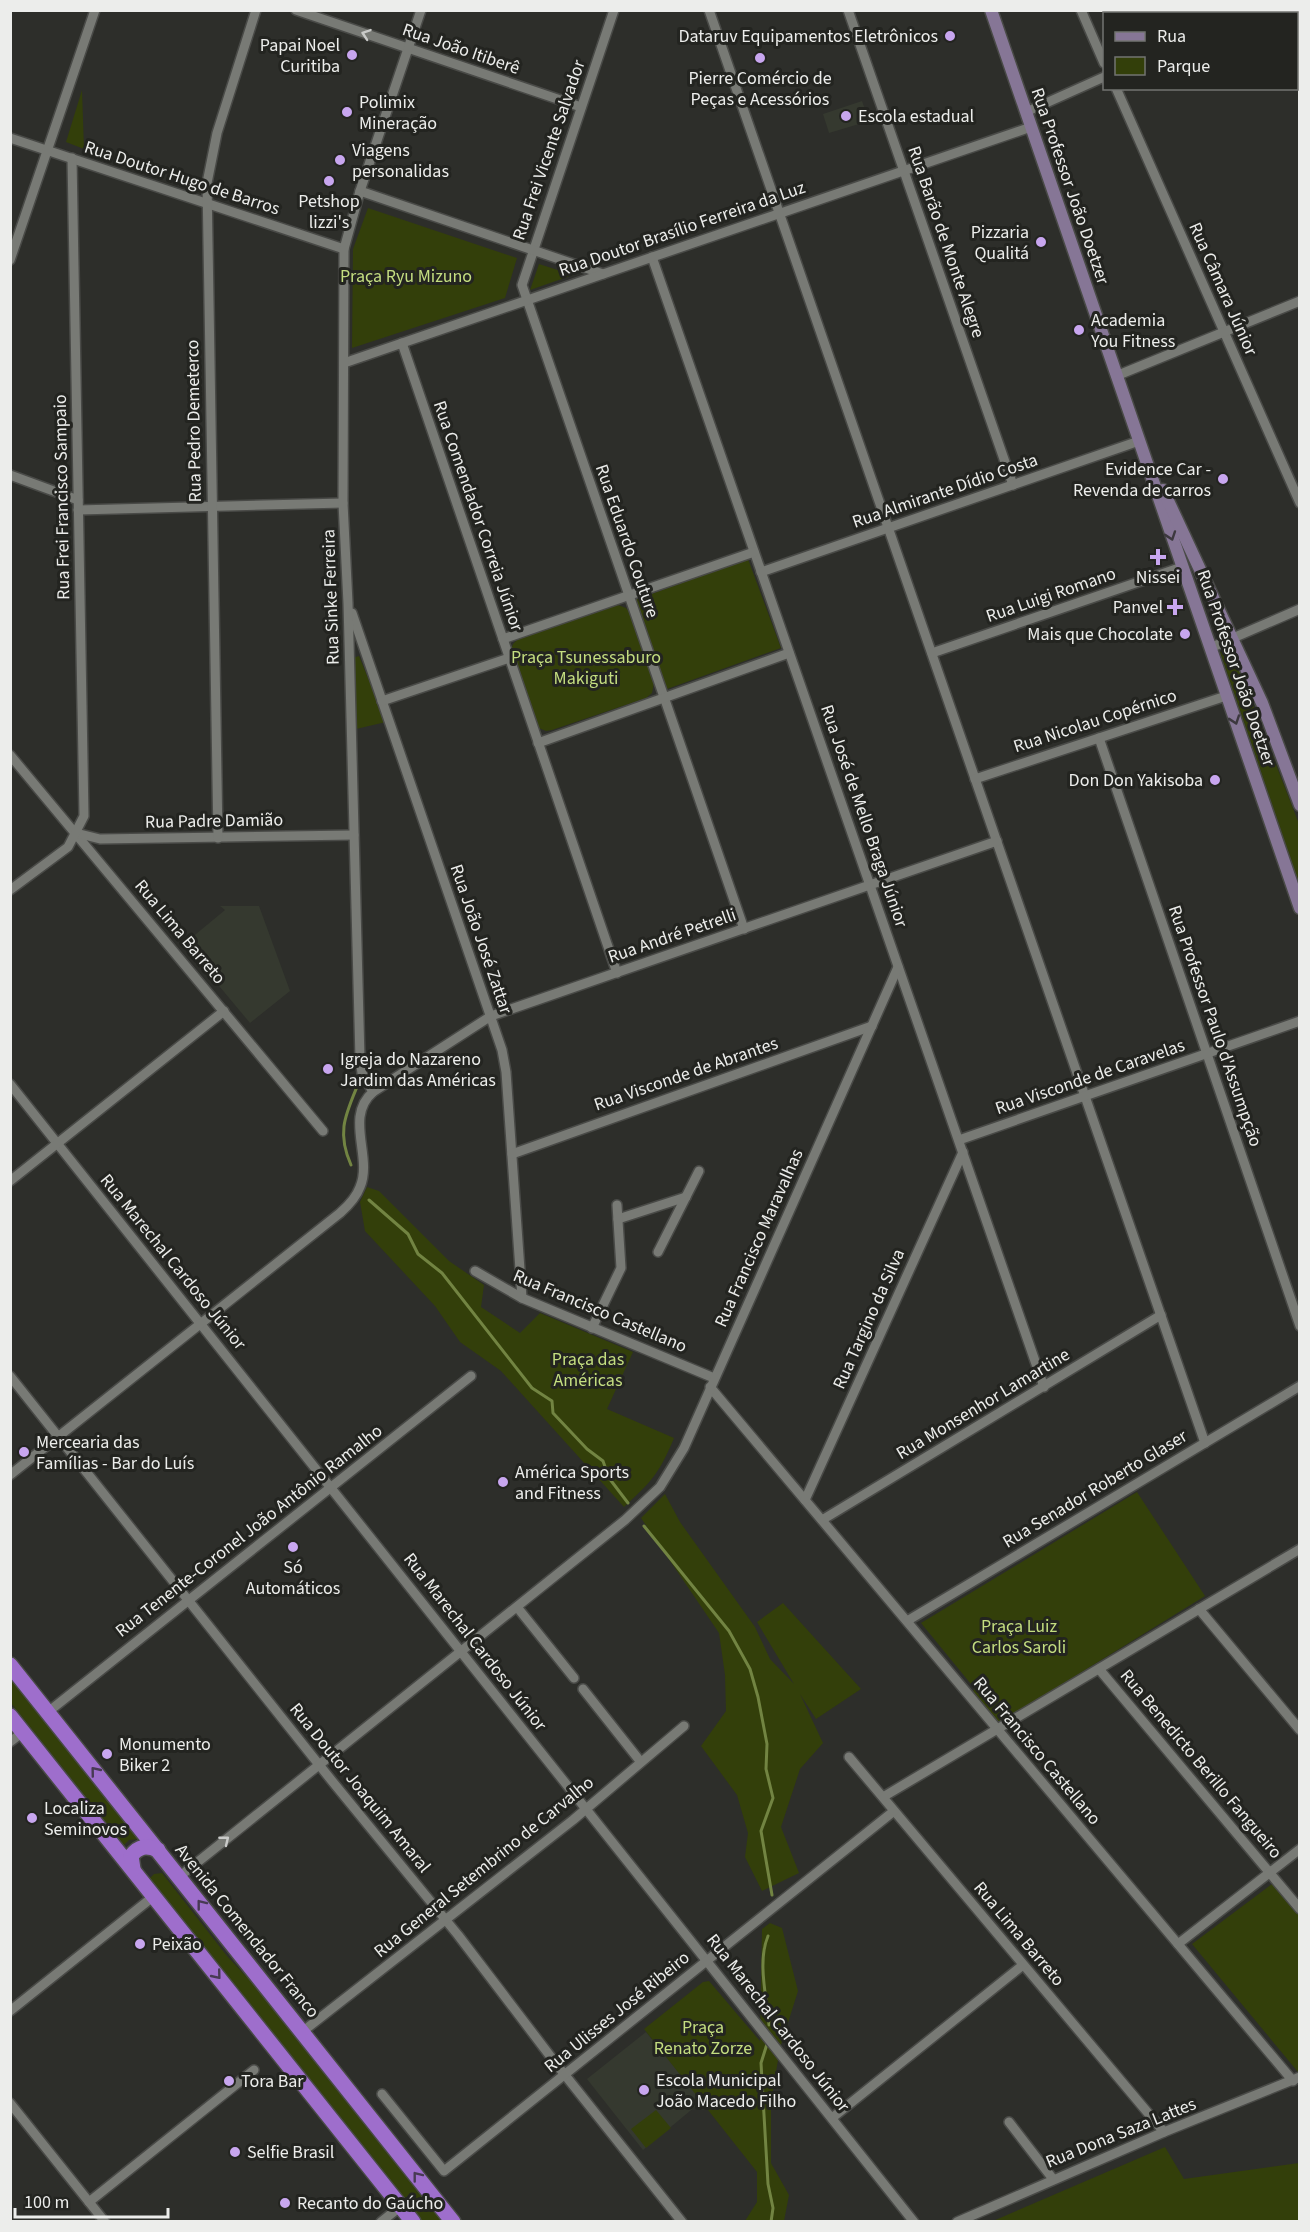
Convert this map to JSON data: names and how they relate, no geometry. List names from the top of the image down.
{
  "streets": {
    "highway": ["Avenida Comendador Franco"],
    "main road": ["Rua Professor João Doetzer"],
    "street": [
      "Rua João Itiberê",
      "Rua Frei Vicente Salvador",
      "Rua Doutor Hugo de Barros",
      "Rua Doutor Brasílio Ferreira da Luz",
      "Rua Barão de Monte Alegre",
      "Rua Câmara Júnior",
      "Rua Pedro Demeterco",
      "Rua Almirante Dídio Costa",
      "Rua Frei Francisco Sampaio",
      "Rua Comendador Correia Júnior",
      "Rua Eduardo Couture",
      "Rua Luigi Romano",
      "Rua Sinke Ferreira",
      "Rua Nicolau Copérnico",
      "Rua José de Mello Braga Júnior",
      "Rua Padre Damião",
      "Rua Lima Barreto",
      "Rua André Petrelli",
      "Rua João José Zattar",
      "Rua Professor Paulo d'Assumpção",
      "Rua Visconde de Abrantes",
      "Rua Visconde de Caravelas",
      "Rua Francisco Maravalhas",
      "Rua Marechal Cardoso Júnior",
      "Rua Francisco Castellano",
      "Rua Targino da Silva",
      "Rua Monsenhor Lamartine",
      "Rua Senador Roberto Glaser",
      "Rua Tenente-Coronel João Antônio Ramalho",
      "Rua Benedicto Berillo Fangueiro",
      "Rua Doutor Joaquim Amaral",
      "Rua General Setembrino de Carvalho",
      "Rua Ulisses José Ribeiro",
      "Rua Dona Saza Lattes"
    ]
  },
  "crossings": [
    ["Rua João Itiberê", "Rua Frei Vicente Salvador"],
    ["Rua João Itiberê", "Rua Sinke Ferreira"],
    ["Rua Frei Vicente Salvador", "Rua Doutor Brasílio Ferreira da Luz"],
    ["Rua Frei Vicente Salvador", "Rua Eduardo Couture"],
    ["Rua Doutor Hugo de Barros", "Rua Pedro Demeterco"],
    ["Rua Doutor Hugo de Barros", "Rua Frei Francisco Sampaio"],
    ["Rua Doutor Hugo de Barros", "Rua Sinke Ferreira"],
    ["Rua Professor João Doetzer", "Rua Doutor Brasílio Ferreira da Luz"],
    ["Rua Professor João Doetzer", "Rua Almirante Dídio Costa"],
    ["Rua Professor João Doetzer", "Rua Luigi Romano"],
    ["Rua Professor João Doetzer", "Rua Nicolau Copérnico"],
    ["Rua Doutor Brasílio Ferreira da Luz", "Rua Barão de Monte Alegre"],
    ["Rua Doutor Brasílio Ferreira da Luz", "Rua Comendador Correia Júnior"],
    ["Rua Doutor Brasílio Ferreira da Luz", "Rua Eduardo Couture"],
    ["Rua Doutor Brasílio Ferreira da Luz", "Rua Sinke Ferreira"],
    ["Rua Doutor Brasílio Ferreira da Luz", "Rua José de Mello Braga Júnior"],
    ["Rua Barão de Monte Alegre", "Rua Almirante Dídio Costa"],
    ["Rua Pedro Demeterco", "Rua Padre Damião"],
    ["Rua Almirante Dídio Costa", "Rua José de Mello Braga Júnior"],
    ["Rua Frei Francisco Sampaio", "Rua Padre Damião"],
    ["Rua Frei Francisco Sampaio", "Rua Lima Barreto"],
    ["Rua Comendador Correia Júnior", "Rua André Petrelli"],
    ["Rua Eduardo Couture", "Rua André Petrelli"],
    ["Rua Sinke Ferreira", "Rua Padre Damião"],
    ["Rua Sinke Ferreira", "Rua André Petrelli"],
    ["Rua Sinke Ferreira", "Rua João José Zattar"],
    ["Rua Nicolau Copérnico", "Rua Professor Paulo d'Assumpção"],
    ["Rua José de Mello Braga Júnior", "Rua André Petrelli"],
    ["Rua José de Mello Braga Júnior", "Rua Visconde de Caravelas"],
    ["Rua José de Mello Braga Júnior", "Rua Francisco Maravalhas"],
    ["Rua José de Mello Braga Júnior", "Rua Targino da Silva"],
    ["Rua José de Mello Braga Júnior", "Rua Monsenhor Lamartine"],
    ["Rua Padre Damião", "Rua Lima Barreto"],
    ["Rua Lima Barreto", "Rua Ulisses José Ribeiro"],
    ["Rua Lima Barreto", "Rua Dona Saza Lattes"],
    ["Rua André Petrelli", "Rua João José Zattar"],
    ["Rua João José Zattar", "Rua Visconde de Abrantes"],
    ["Rua João José Zattar", "Rua Francisco Castellano"],
    ["Rua Professor Paulo d'Assumpção", "Rua Visconde de Caravelas"],
    ["Rua Visconde de Abrantes", "Rua Francisco Maravalhas"],
    ["Rua Francisco Maravalhas", "Rua Marechal Cardoso Júnior"],
    ["Rua Francisco Maravalhas", "Rua Francisco Castellano"],
    ["Rua Francisco Maravalhas", "Rua Doutor Joaquim Amaral"],
    ["Rua Francisco Maravalhas", "Avenida Comendador Franco"],
    ["Rua Marechal Cardoso Júnior", "Rua Tenente-Coronel João Antônio Ramalho"],
    ["Rua Marechal Cardoso Júnior", "Rua General Setembrino de Carvalho"],
    ["Rua Marechal Cardoso Júnior", "Rua Ulisses José Ribeiro"],
    ["Rua Francisco Castellano", "Rua Targino da Silva"],
    ["Rua Francisco Castellano", "Rua Monsenhor Lamartine"],
    ["Rua Francisco Castellano", "Rua Senador Roberto Glaser"],
    ["Rua Francisco Castellano", "Rua Dona Saza Lattes"],
    ["Rua Tenente-Coronel João Antônio Ramalho", "Rua Doutor Joaquim Amaral"],
    ["Rua Tenente-Coronel João Antônio Ramalho", "Avenida Comendador Franco"],
    ["Rua Doutor Joaquim Amaral", "Rua General Setembrino de Carvalho"],
    ["Rua Doutor Joaquim Amaral", "Rua Ulisses José Ribeiro"],
    ["Rua General Setembrino de Carvalho", "Avenida Comendador Franco"]
  ],
  "one_way": ["Rua João Itiberê"],
  "parks": [
    "Praça Ryu Mizuno",
    "Praça Tsunessaburo Makiguti",
    "Praça das Américas",
    "Praça Luiz Carlos Saroli",
    "Praça Renato Zorze"
  ],
  "places": {
    "other": [
      "Dataruv Equipamentos Eletrônicos",
      "Papai Noel Curitiba",
      "Pierre Comércio de Peças e Acessórios",
      "Polimix Mineração",
      "Escola estadual",
      "Viagens personalidas",
      "Petshop lizzi's",
      "Pizzaria Qualitá",
      "Academia You Fitness",
      "Evidence Car - Revenda de carros",
      "Mais que Chocolate",
      "Don Don Yakisoba",
      "Igreja do Nazareno Jardim das Américas",
      "Mercearia das Famílias - Bar do Luís",
      "América Sports and Fitness",
      "Só Automáticos",
      "Monumento Biker 2",
      "Localiza Seminovos",
      "Peixão",
      "Tora Bar",
      "Escola Municipal João Macedo Filho",
      "Selfie Brasil",
      "Recanto do Gaúcho"
    ],
    "health": ["Nissei", "Panvel"]
  },
  "legend": ["Rua", "Parque"],
  "scale_bar": "100 m"
}
